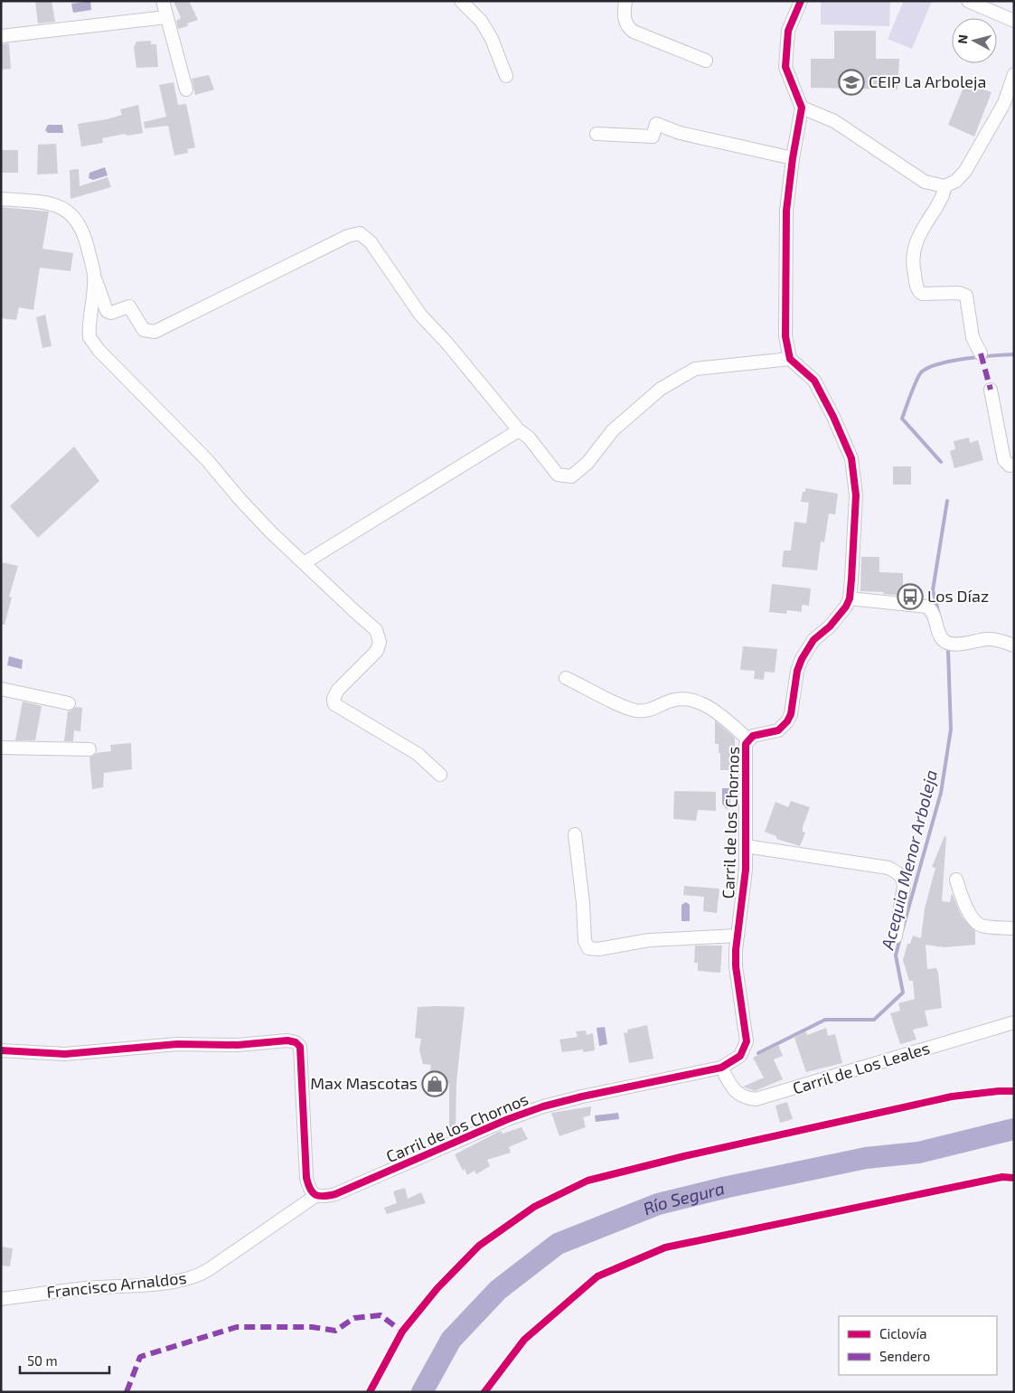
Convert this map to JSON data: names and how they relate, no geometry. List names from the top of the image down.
{
  "streets": {
    "street": ["Carril de los Chornos", "Carril de Los Leales", "Francisco Arnaldos"]
  },
  "crossings": [
    ["Carril de los Chornos", "Carril de Los Leales"],
    ["Carril de los Chornos", "Francisco Arnaldos"]
  ],
  "water": ["Acequia Menor Arboleja", "Río Segura"],
  "places": {
    "school or university": ["CEIP La Arboleja"],
    "bus stop": ["Los Díaz"],
    "shop": ["Max Mascotas"]
  },
  "legend": ["Ciclovía", "Sendero"],
  "scale_bar": "50 m",
  "north": "left"
}
